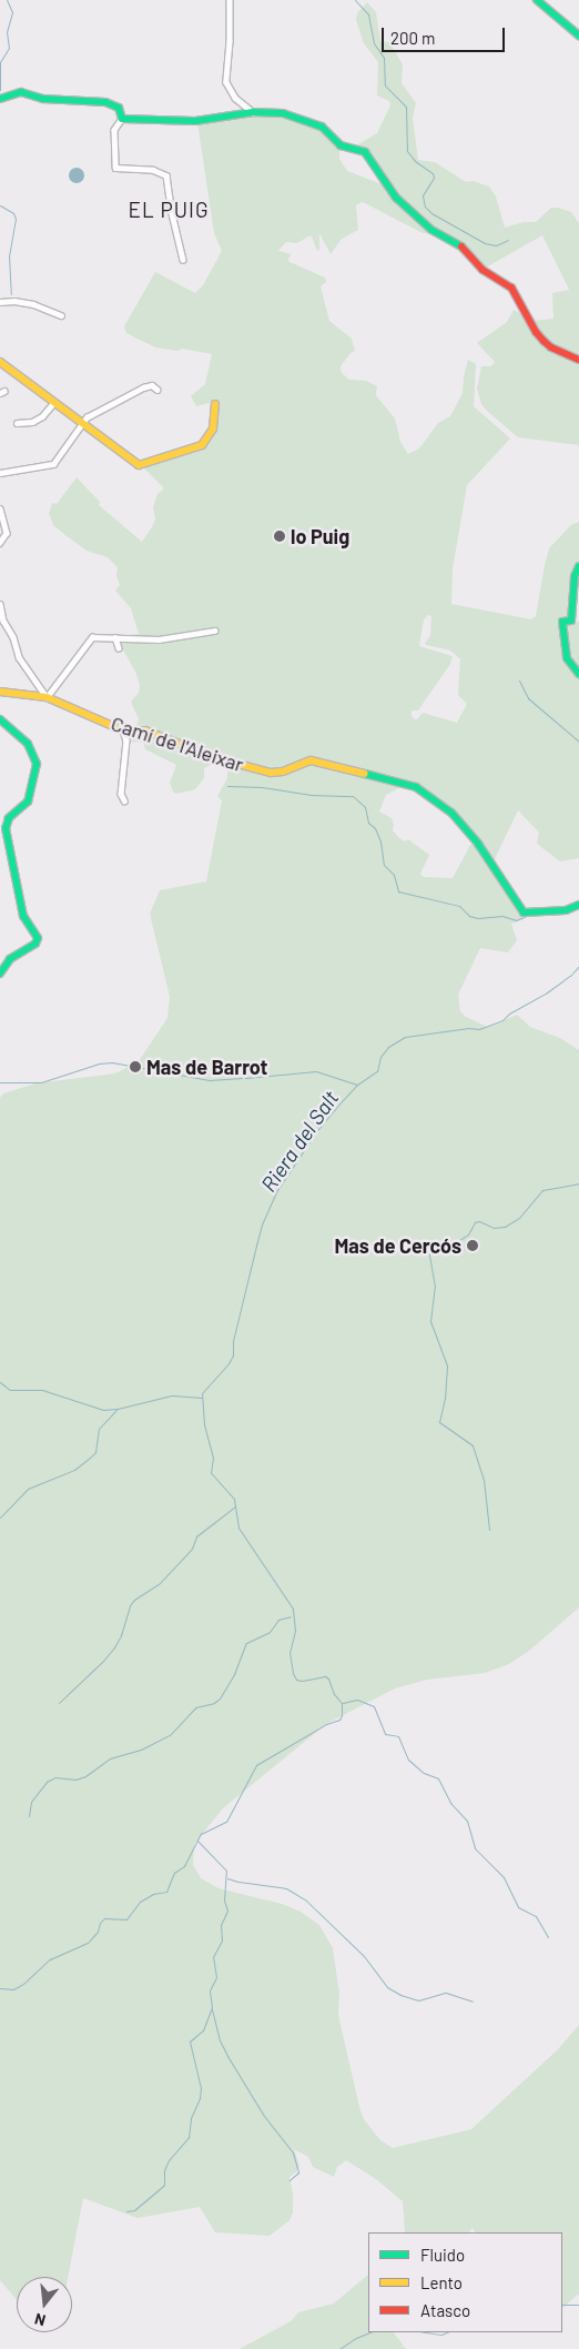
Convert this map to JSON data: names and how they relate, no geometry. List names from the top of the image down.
{
  "streets": {
    "street": ["Camí de l'Aleixar"]
  },
  "districts": ["EL PUIG"],
  "water": ["Riera del Salt"],
  "places": ["lo Puig", "Mas de Barrot", "Mas de Cercós"],
  "legend": ["Fluido", "Lento", "Atasco"],
  "scale_bar": "200 m",
  "north": "bottom"
}
